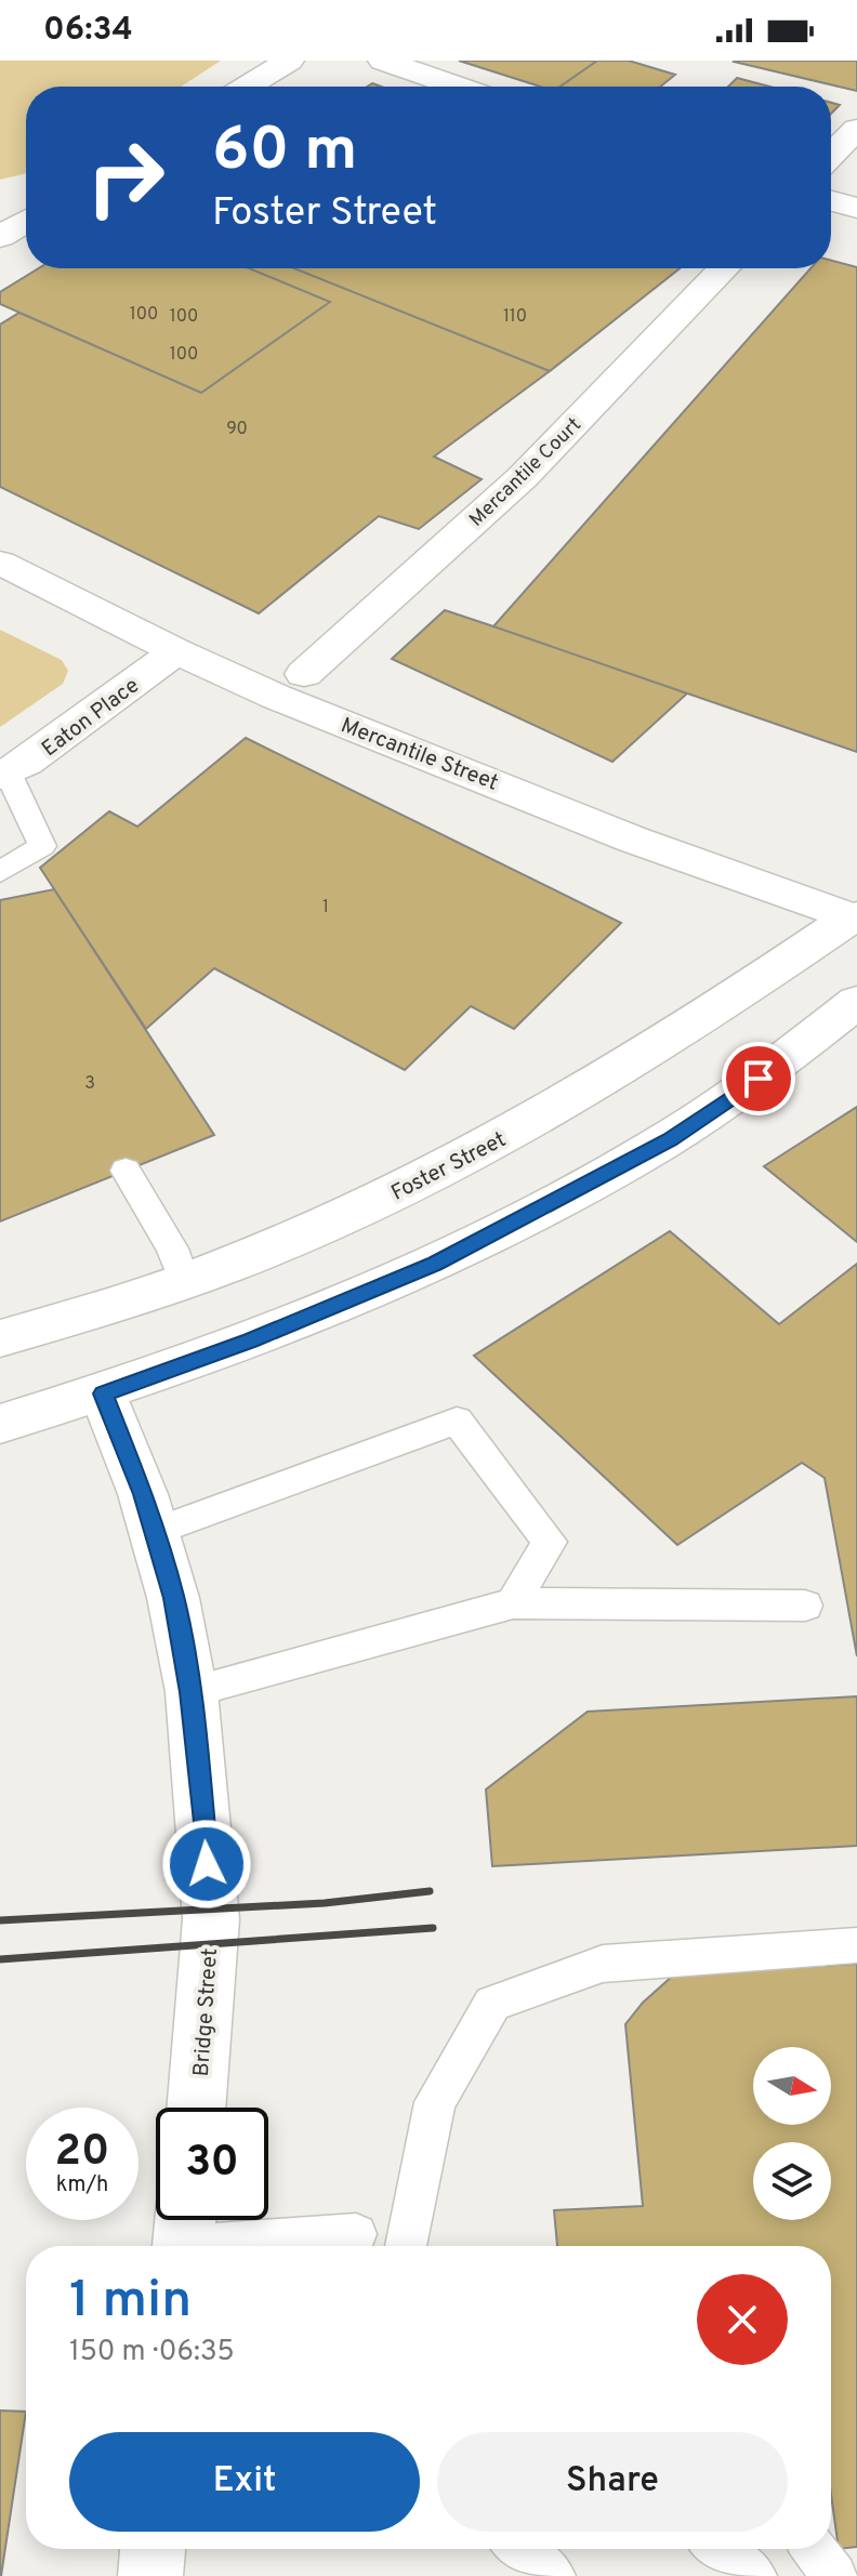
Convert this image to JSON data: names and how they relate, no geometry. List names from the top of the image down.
{
  "streets": {
    "street": [
      "Mercantile Court",
      "Eaton Place",
      "Mercantile Street",
      "Foster Street",
      "Bridge Street"
    ]
  },
  "crossings": [
    ["Eaton Place", "Mercantile Street"],
    ["Mercantile Street", "Foster Street"]
  ],
  "house_numbers": [
    "100",
    "100",
    "110",
    "100",
    "90",
    "1",
    "3"
  ],
  "north": "right",
  "page": {
    "status": "06:34",
    "turn": ["60 m", "Foster Street"],
    "speed": "20 km/h",
    "limit": "30",
    "heading": ["1 min", "150 m · 06:35"],
    "buttons": ["Exit", "Share"]
  }
}
